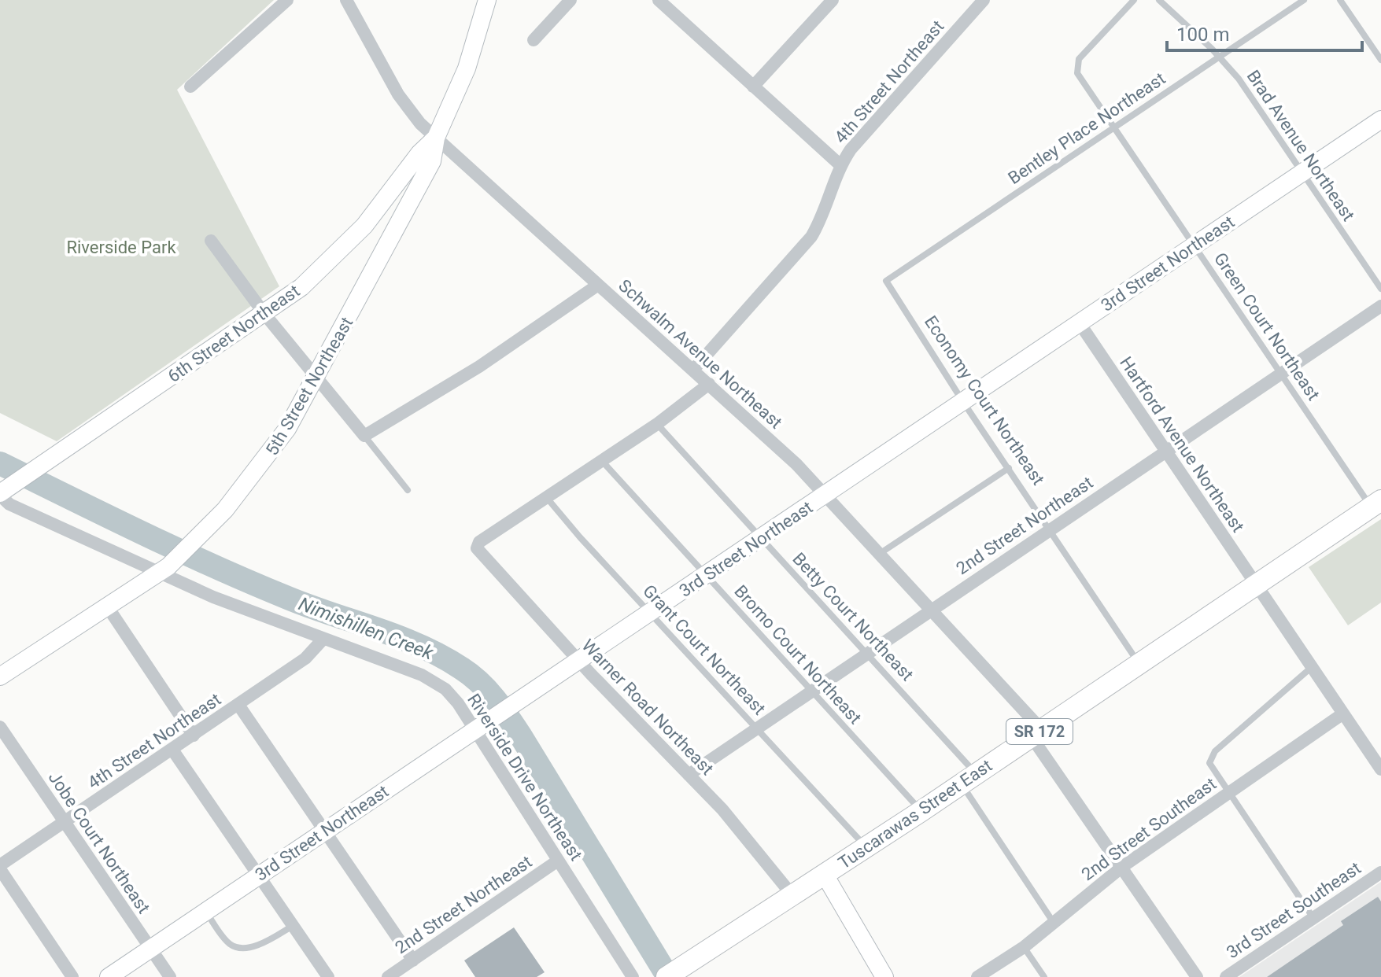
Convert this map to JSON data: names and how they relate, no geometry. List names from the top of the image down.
{
  "streets": {
    "main road": ["SR 172", "Tuscarawas Street East"],
    "street": [
      "4th Street Northeast",
      "3rd Street Northeast",
      "6th Street Northeast",
      "Schwalm Avenue Northeast",
      "5th Street Northeast",
      "Hartford Avenue Northeast",
      "2nd Street Northeast",
      "Warner Road Northeast",
      "Riverside Drive Northeast",
      "2nd Street Southeast",
      "Jobe Court Northeast",
      "3rd Street Southeast"
    ],
    "lane": [
      "Bentley Place Northeast",
      "Brad Avenue Northeast",
      "Green Court Northeast",
      "Economy Court Northeast",
      "Betty Court Northeast",
      "Grant Court Northeast",
      "Bromo Court Northeast"
    ]
  },
  "crossings": [
    ["4th Street Northeast", "Schwalm Avenue Northeast"],
    ["4th Street Northeast", "Riverside Drive Northeast"],
    ["4th Street Northeast", "Jobe Court Northeast"],
    ["Bentley Place Northeast", "Brad Avenue Northeast"],
    ["Bentley Place Northeast", "Green Court Northeast"],
    ["Bentley Place Northeast", "Economy Court Northeast"],
    ["Brad Avenue Northeast", "3rd Street Northeast"],
    ["3rd Street Northeast", "Green Court Northeast"],
    ["3rd Street Northeast", "Schwalm Avenue Northeast"],
    ["3rd Street Northeast", "Economy Court Northeast"],
    ["3rd Street Northeast", "Hartford Avenue Northeast"],
    ["3rd Street Northeast", "Betty Court Northeast"],
    ["3rd Street Northeast", "Grant Court Northeast"],
    ["3rd Street Northeast", "Bromo Court Northeast"],
    ["3rd Street Northeast", "Warner Road Northeast"],
    ["3rd Street Northeast", "Riverside Drive Northeast"],
    ["3rd Street Northeast", "Jobe Court Northeast"],
    ["Green Court Northeast", "2nd Street Northeast"],
    ["Green Court Northeast", "Tuscarawas Street East"],
    ["6th Street Northeast", "Schwalm Avenue Northeast"],
    ["6th Street Northeast", "5th Street Northeast"],
    ["6th Street Northeast", "Riverside Drive Northeast"],
    ["Schwalm Avenue Northeast", "5th Street Northeast"],
    ["Schwalm Avenue Northeast", "2nd Street Northeast"],
    ["Schwalm Avenue Northeast", "Tuscarawas Street East"],
    ["Schwalm Avenue Northeast", "2nd Street Southeast"],
    ["5th Street Northeast", "Riverside Drive Northeast"],
    ["Economy Court Northeast", "2nd Street Northeast"],
    ["Economy Court Northeast", "Tuscarawas Street East"],
    ["Hartford Avenue Northeast", "2nd Street Northeast"],
    ["Hartford Avenue Northeast", "Tuscarawas Street East"],
    ["Hartford Avenue Northeast", "2nd Street Southeast"],
    ["2nd Street Northeast", "Betty Court Northeast"],
    ["2nd Street Northeast", "Grant Court Northeast"],
    ["2nd Street Northeast", "Bromo Court Northeast"],
    ["2nd Street Northeast", "Warner Road Northeast"],
    ["2nd Street Northeast", "Riverside Drive Northeast"],
    ["Betty Court Northeast", "Tuscarawas Street East"],
    ["Betty Court Northeast", "2nd Street Southeast"],
    ["Grant Court Northeast", "Warner Road Northeast"],
    ["Grant Court Northeast", "Tuscarawas Street East"],
    ["Bromo Court Northeast", "Tuscarawas Street East"],
    ["Warner Road Northeast", "Tuscarawas Street East"]
  ],
  "water": ["Nimishillen Creek"],
  "parks": ["Riverside Park"],
  "scale_bar": "100 m"
}
